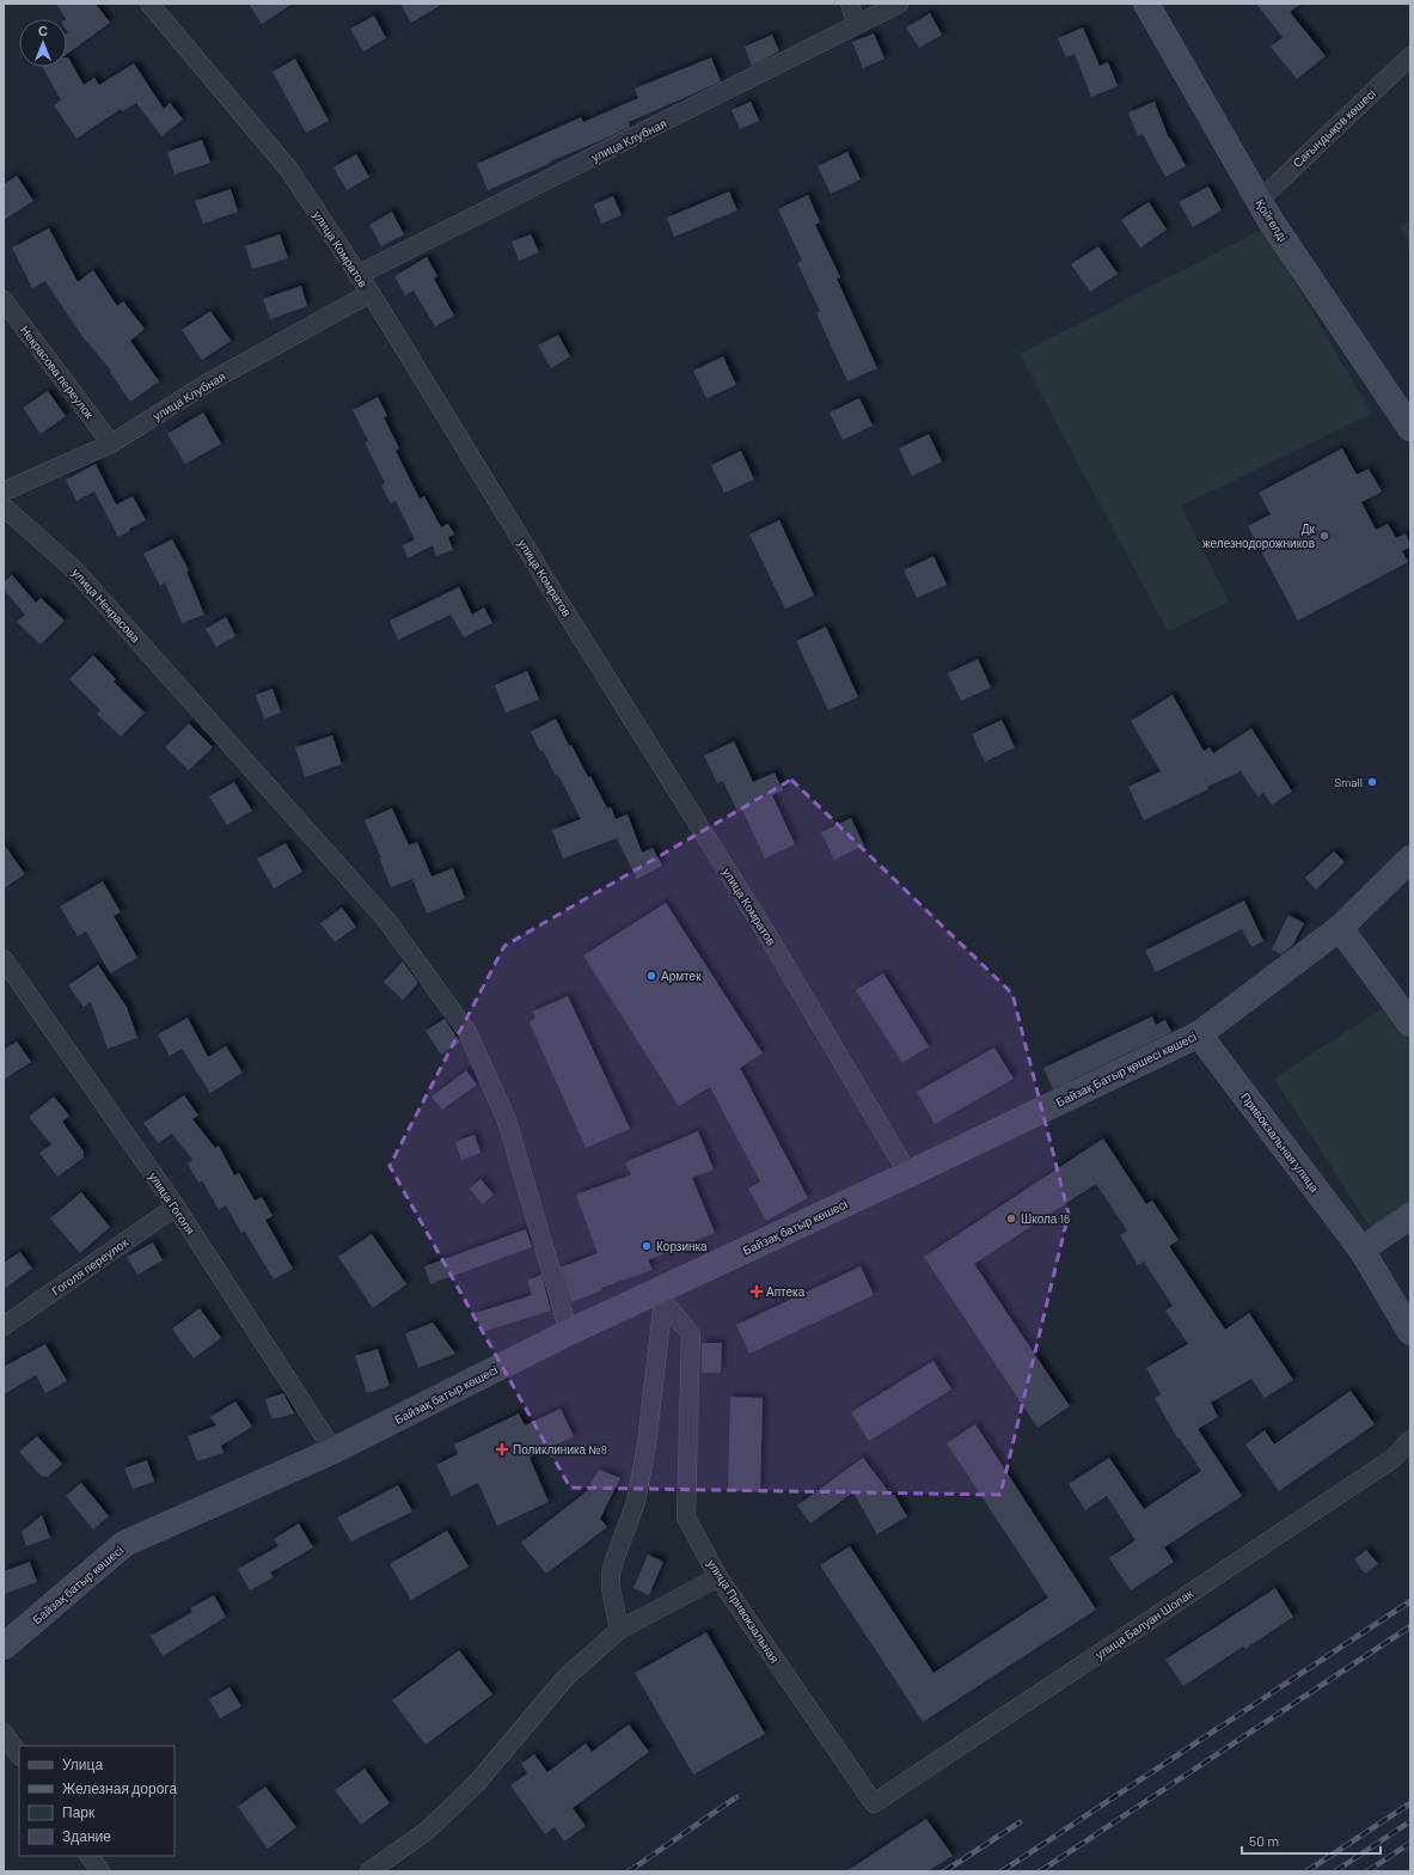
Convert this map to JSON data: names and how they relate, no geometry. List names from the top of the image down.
{
  "streets": {
    "main road": [
      "Қойгелді",
      "Байзақ Батыр қөшесі көшесі",
      "Привокзальная улица",
      "Байзақ батыр көшесі"
    ],
    "street": [
      "Сағындықов көшесі",
      "улица Клубная",
      "улица Комратов",
      "Некрасова переулок",
      "улица Некрасова",
      "улица Гоголя",
      "Гоголя переулок",
      "улица Привокзальная",
      "улица Балуан Шолак"
    ]
  },
  "crossings": [
    ["Сағындықов көшесі", "Қойгелді"],
    ["улица Клубная", "улица Комратов"],
    ["улица Клубная", "Некрасова переулок"],
    ["улица Комратов", "Байзақ Батыр қөшесі көшесі"],
    ["улица Комратов", "Байзақ батыр көшесі"],
    ["улица Некрасова", "Байзақ батыр көшесі"],
    ["Байзақ Батыр қөшесі көшесі", "Привокзальная улица"],
    ["Байзақ Батыр қөшесі көшесі", "Байзақ батыр көшесі"],
    ["улица Гоголя", "Байзақ батыр көшесі"],
    ["улица Гоголя", "Гоголя переулок"],
    ["Байзақ батыр көшесі", "улица Привокзальная"],
    ["улица Привокзальная", "улица Балуан Шолак"]
  ],
  "places": {
    "other": [
      "Дк железнодорожников",
      "Small",
      "Армтек",
      "Школа 16",
      "Корзинка"
    ],
    "health": ["Аптека", "Поликлиника №8"]
  },
  "legend": [
    "Улица",
    "Железная дорога",
    "Парк",
    "Здание"
  ],
  "scale_bar": "50 m",
  "north": "top"
}
